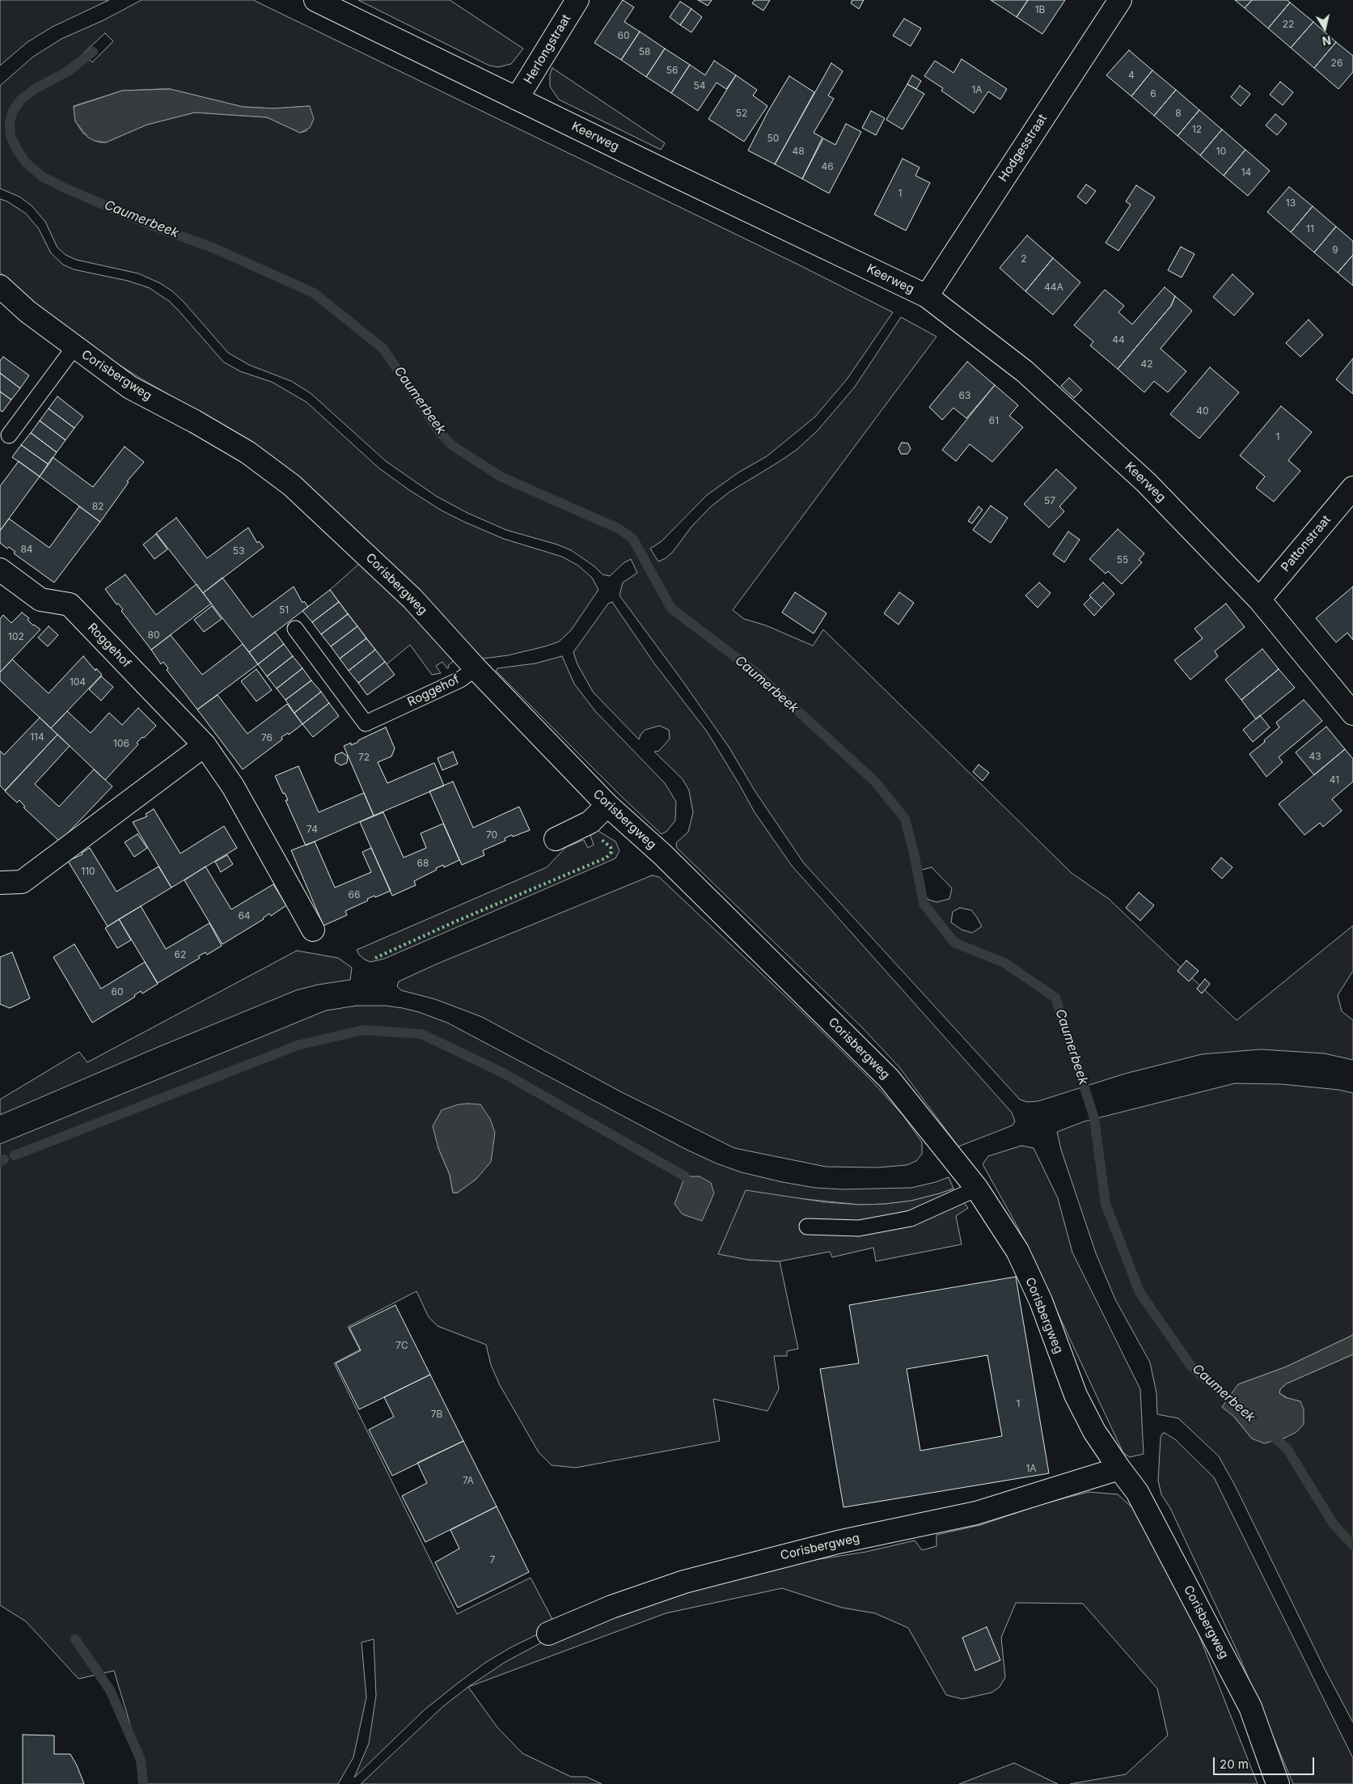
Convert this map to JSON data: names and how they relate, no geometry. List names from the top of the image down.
{
  "streets": {
    "street": [
      "Herlongstraat",
      "Keerweg",
      "Hodgesstraat",
      "Corisbergweg",
      "Pattonstraat",
      "Roggehof"
    ]
  },
  "crossings": [
    ["Herlongstraat", "Keerweg"],
    ["Keerweg", "Hodgesstraat"],
    ["Keerweg", "Pattonstraat"],
    ["Corisbergweg", "Roggehof"]
  ],
  "water": ["Caumerbeek"],
  "house_numbers": [
    "1B",
    "22",
    "60",
    "58",
    "26",
    "56",
    "4",
    "54",
    "1A",
    "6",
    "52",
    "8",
    "12",
    "50",
    "48",
    "10",
    "46",
    "14",
    "1",
    "13",
    "11",
    "9",
    "2",
    "44A",
    "44",
    "42",
    "63",
    "40",
    "61",
    "1",
    "57",
    "82",
    "84",
    "53",
    "55",
    "51",
    "80",
    "102",
    "104",
    "114",
    "76",
    "106",
    "43",
    "72",
    "41",
    "74",
    "70",
    "68",
    "110",
    "66",
    "64",
    "62",
    "60",
    "7C",
    "1",
    "7B",
    "1A",
    "7A",
    "7"
  ],
  "scale_bar": "20 m",
  "north": "bottom"
}
